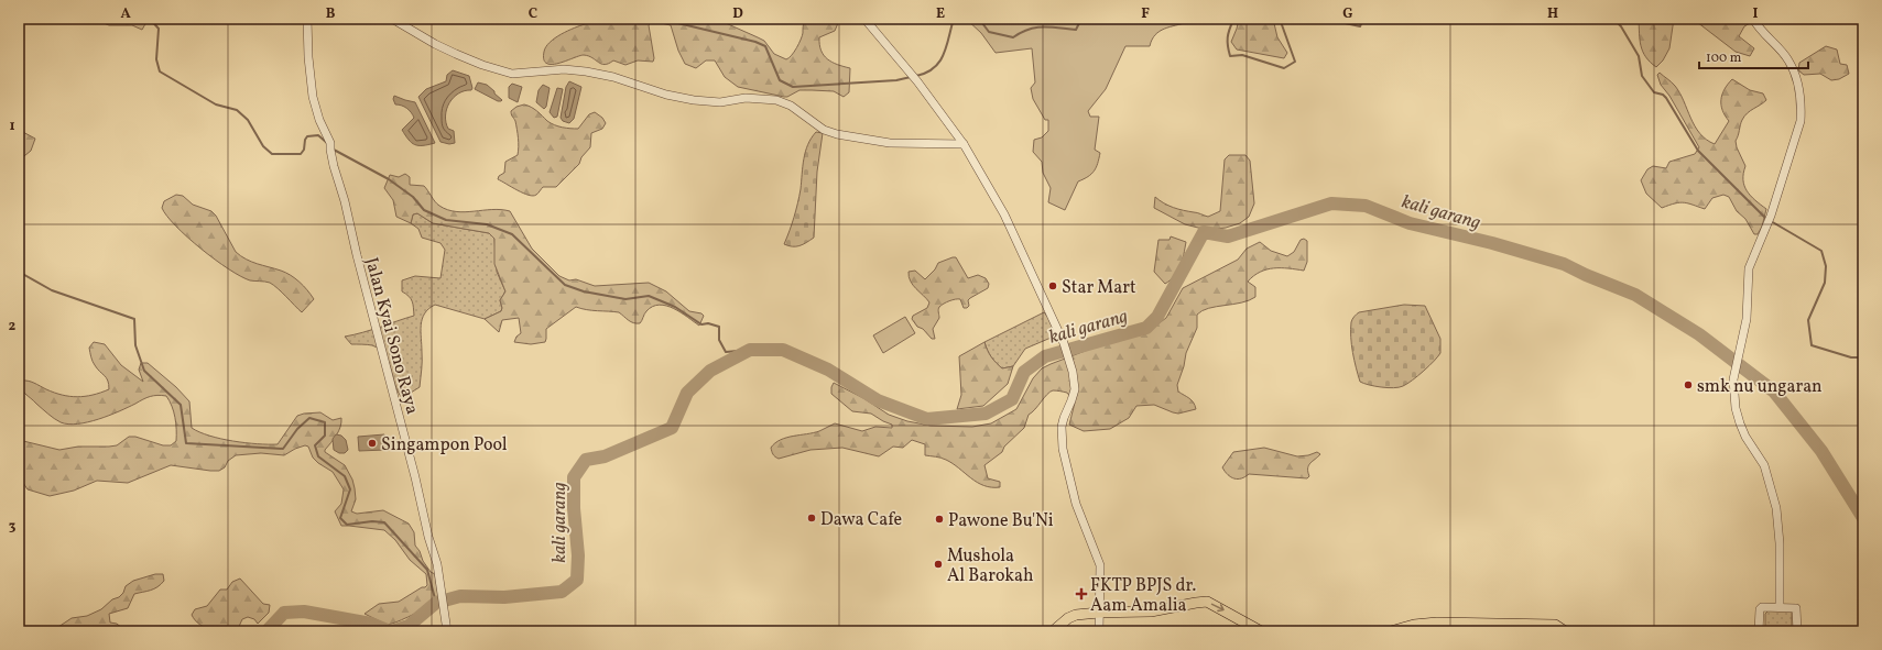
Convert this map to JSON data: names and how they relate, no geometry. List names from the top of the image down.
{
  "streets": {
    "street": ["Jalan Kyai Sono Raya"]
  },
  "water": ["kali garang"],
  "places": {
    "other": [
      "Star Mart",
      "smk nu ungaran",
      "Singampon Pool",
      "Dawa Cafe",
      "Pawone Bu'Ni",
      "Mushola Al Barokah"
    ],
    "health": ["FKTP BPJS dr. Aam Amalia"]
  },
  "scale_bar": "100 m",
  "grid": {
    "columns": [
      "A",
      "B",
      "C",
      "D",
      "E",
      "F",
      "G",
      "H",
      "I"
    ],
    "rows": ["1", "2", "3"]
  }
}
